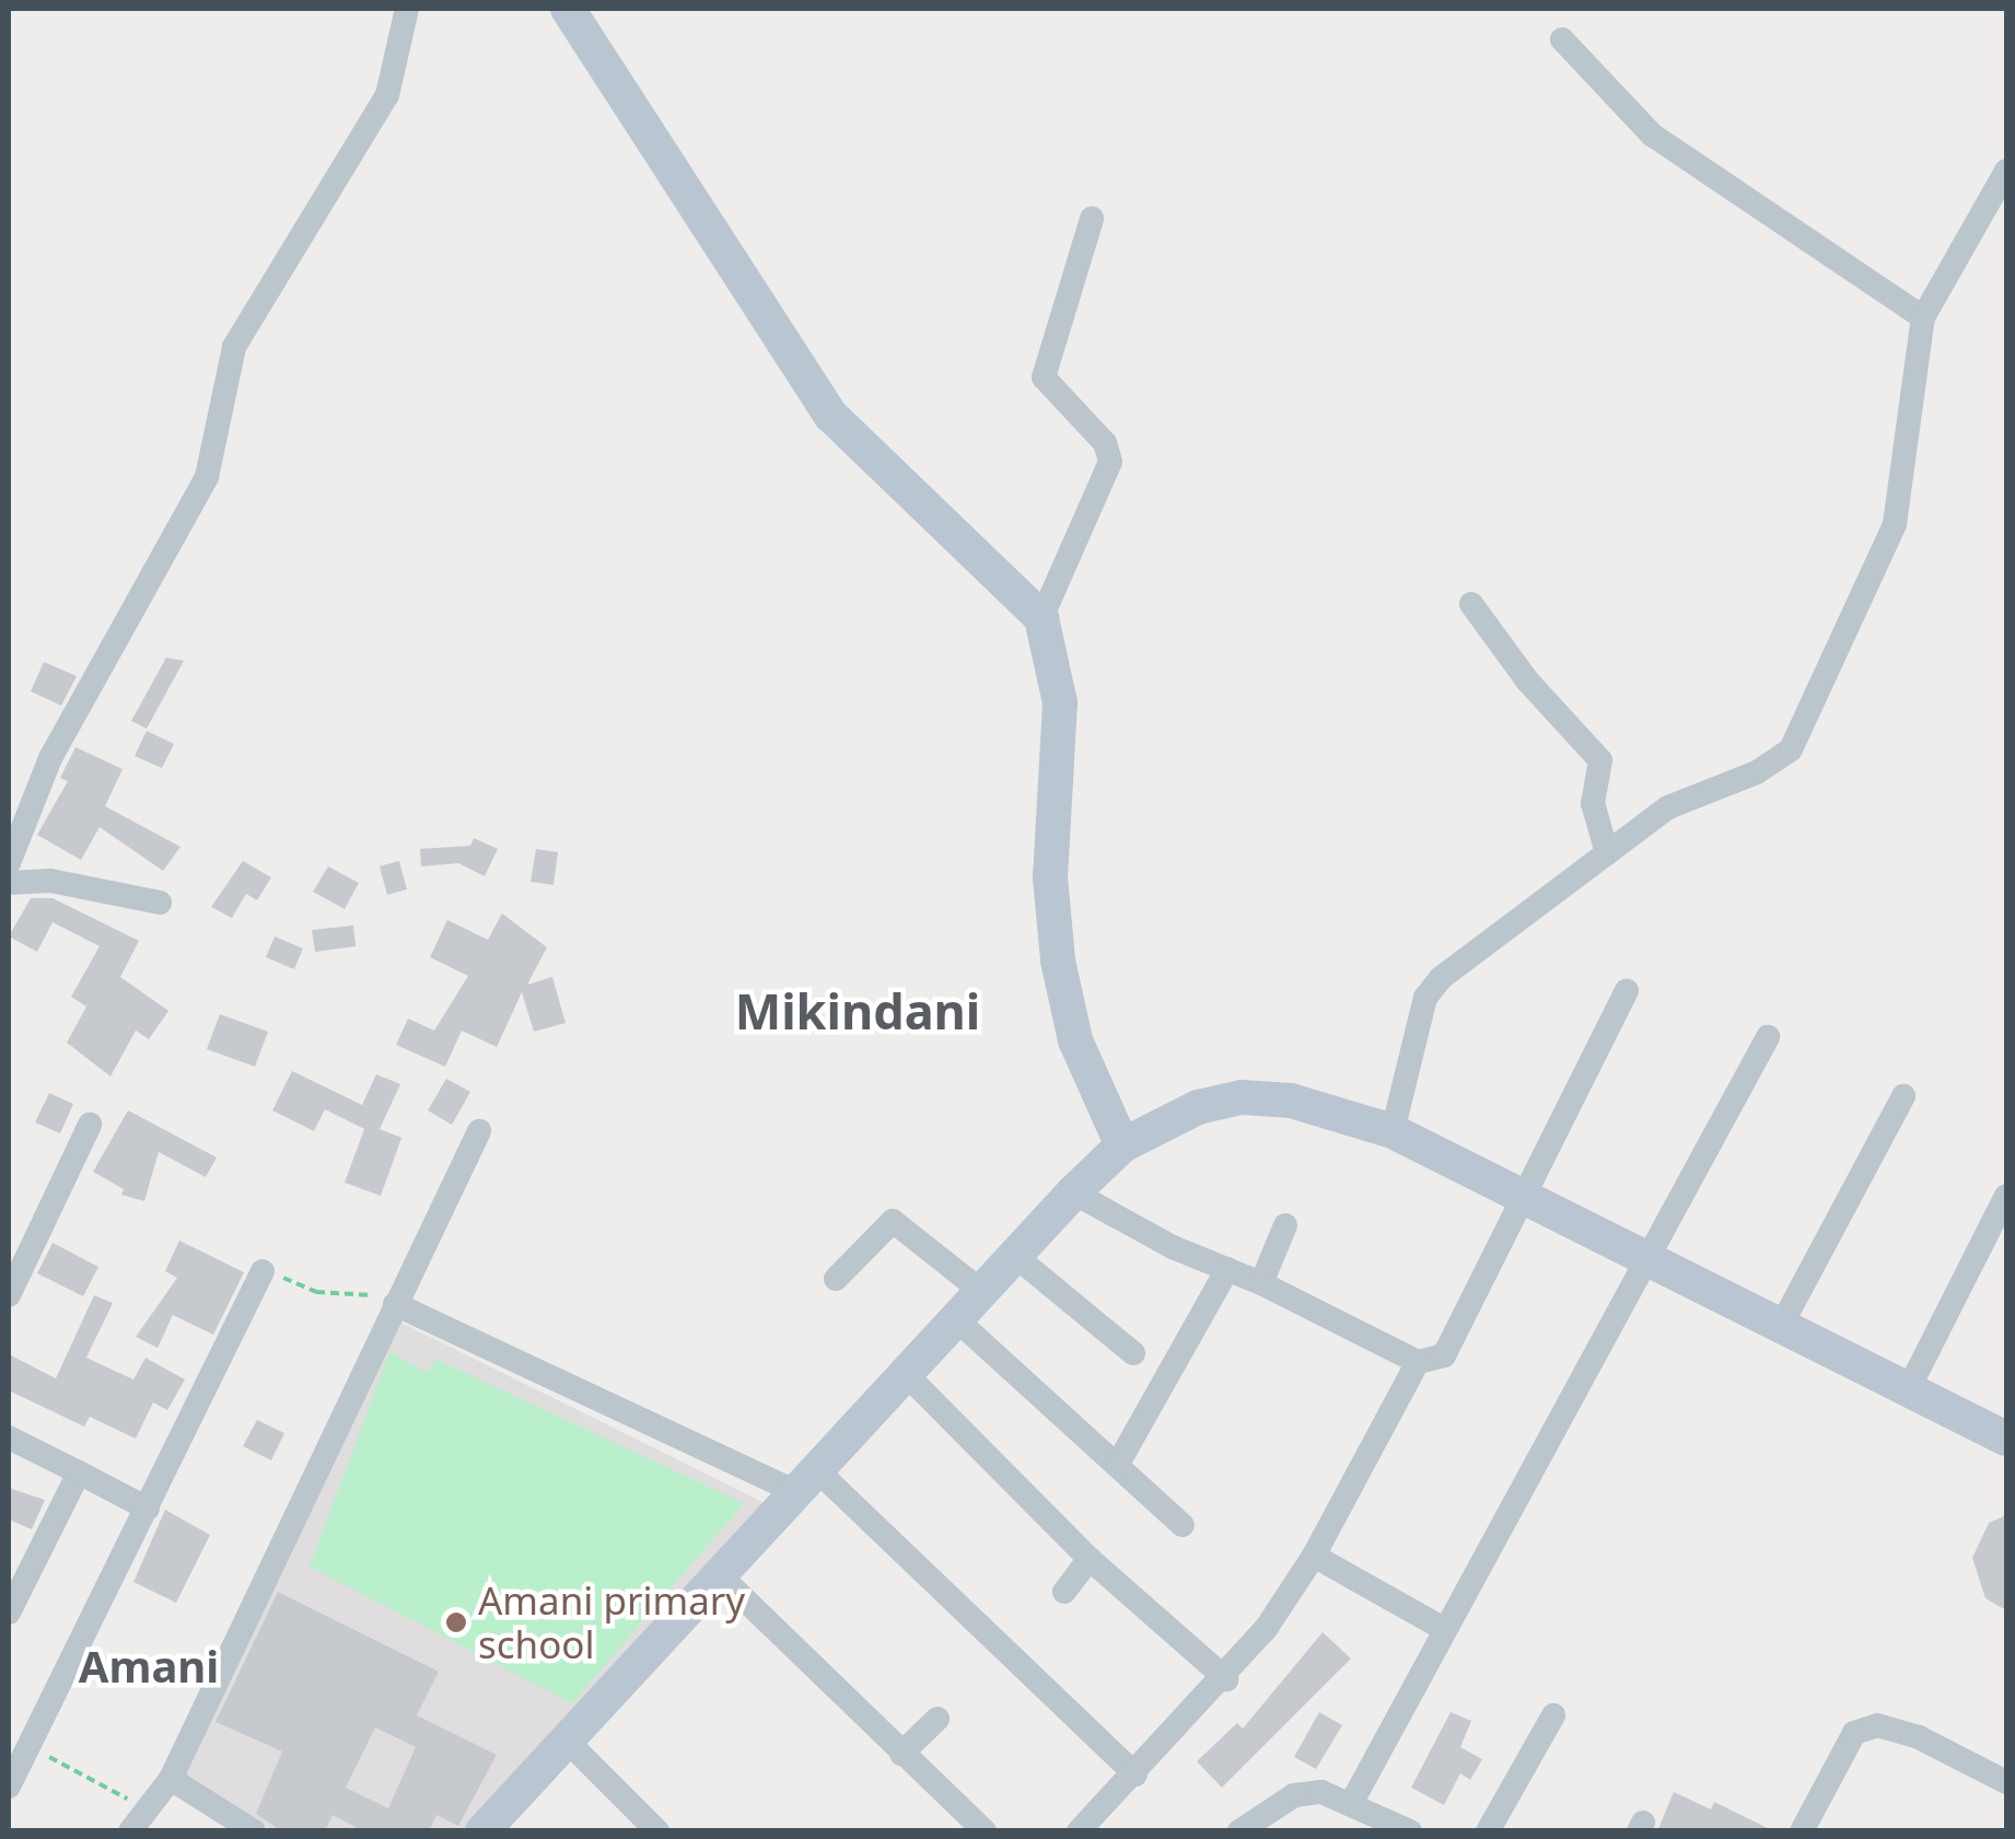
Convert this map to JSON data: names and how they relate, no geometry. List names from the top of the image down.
{
  "districts": ["Mikindani", "Amani"],
  "places": ["Amani primary school"]
}
